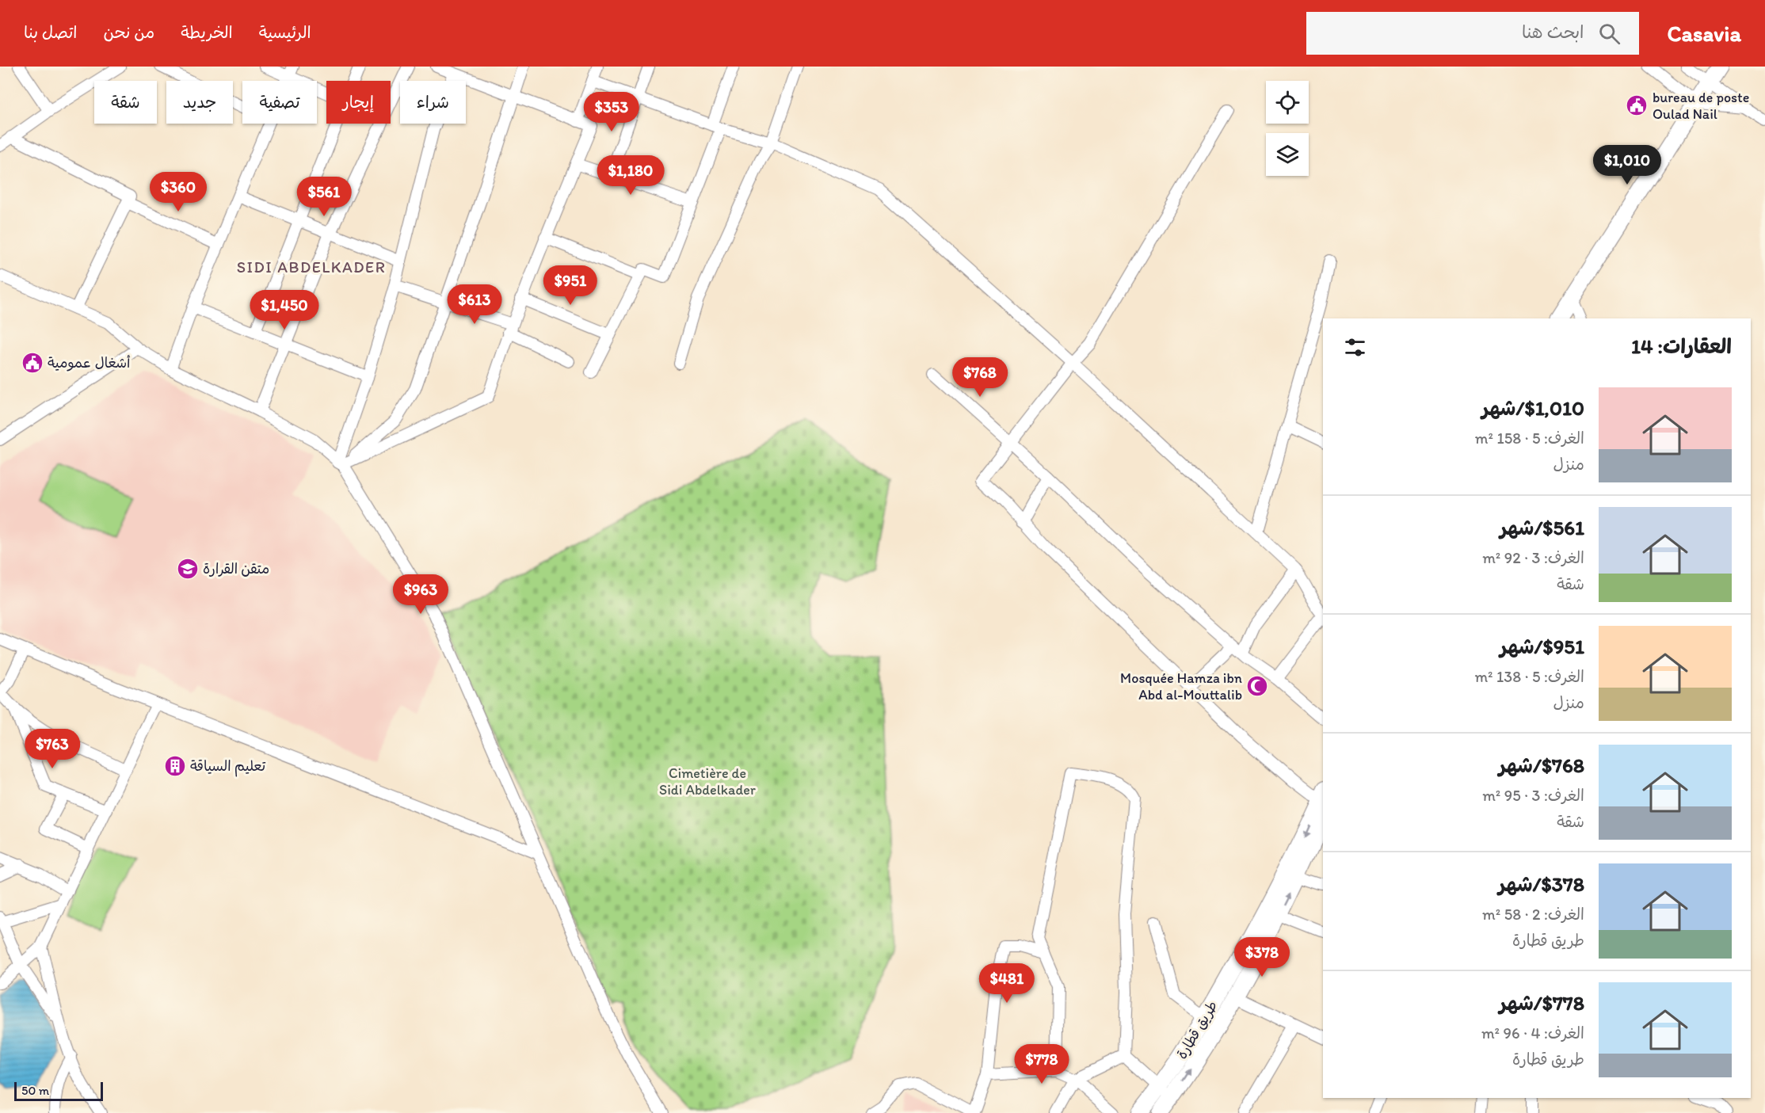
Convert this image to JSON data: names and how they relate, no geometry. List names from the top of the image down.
{
  "streets": {
    "main road": ["طريق قطارة"]
  },
  "districts": ["SIDI ABDELKADER"],
  "parks": ["Cimetière de Sidi Abdelkader"],
  "places": {
    "public building": ["bureau de poste Oulad Nail", "أشغال عمومية"],
    "school or university": ["متقن القرارة"],
    "mosque": ["Mosquée Hamza ibn Abd al-Mouttalib"],
    "building": ["تعليم السياقة"]
  },
  "scale_bar": "50 m",
  "page": {
    "header": "Casavia",
    "search": "ابحث هنا",
    "nav": [
      "الرئيسية",
      "الخريطة",
      "من نحن",
      "اتصل بنا"
    ],
    "chip": [
      "شراء",
      "إيجار",
      "تصفية",
      "جديد",
      "شقة"
    ],
    "price": [
      "$353",
      "$1,010",
      "$1,180",
      "$360",
      "$561",
      "$951",
      "$613",
      "$1,450",
      "$768",
      "$963",
      "$763",
      "$378",
      "$481",
      "$778"
    ],
    "heading": "العقارات: 14",
    "list": [
      {
        "name": "$1,010/شهر",
        "note": "الغرف: 5 · 158 m² · منزل"
      },
      {
        "name": "$561/شهر",
        "note": "الغرف: 3 · 92 m² · شقة"
      },
      {
        "name": "$951/شهر",
        "note": "الغرف: 5 · 138 m² · منزل"
      },
      {
        "name": "$768/شهر",
        "note": "الغرف: 3 · 95 m² · شقة"
      },
      {
        "name": "$378/شهر",
        "note": "الغرف: 2 · 58 m² · طريق قطارة"
      },
      {
        "name": "$778/شهر",
        "note": "الغرف: 4 · 96 m² · طريق قطارة"
      }
    ],
    "scale": "50 m"
  }
}
